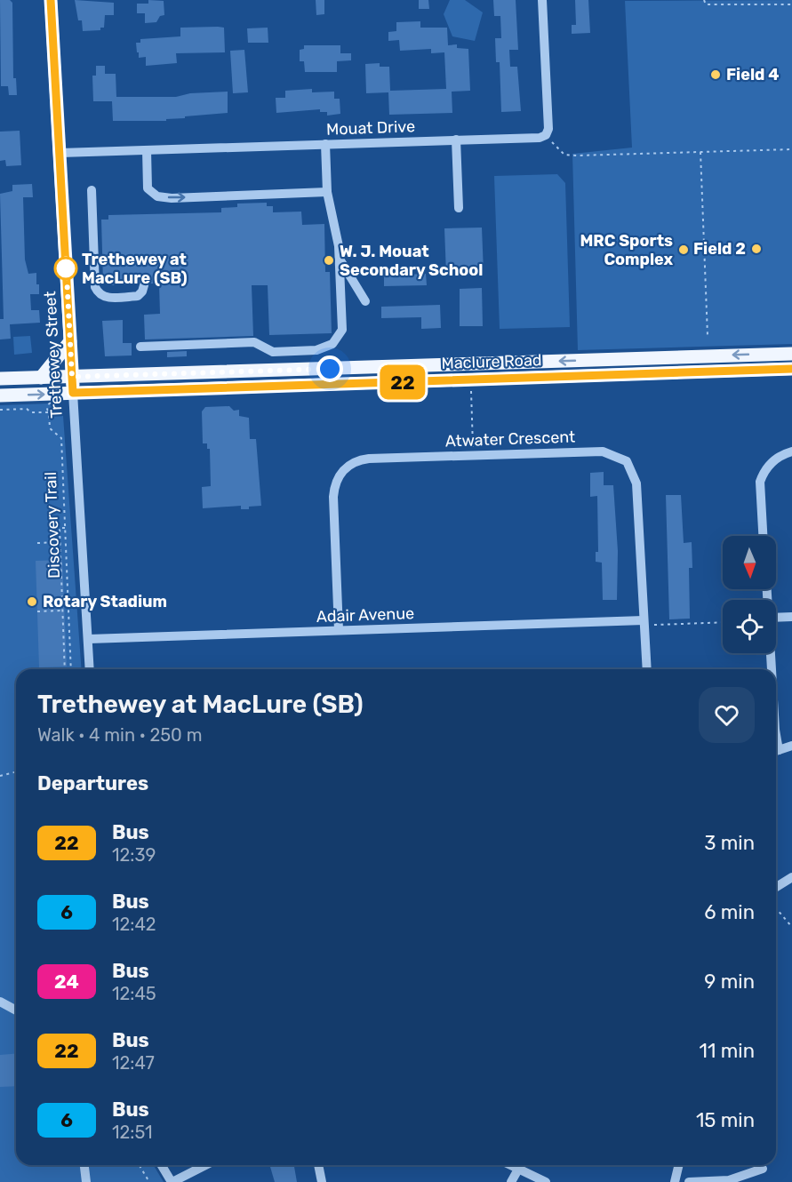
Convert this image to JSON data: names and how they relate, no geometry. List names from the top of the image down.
{
  "streets": {
    "main road": ["Trethewey Street", "Maclure Road"],
    "street": ["Mouat Drive", "Atwater Crescent", "Adair Avenue"],
    "path": ["Discovery Trail"]
  },
  "crossings": [
    ["Mouat Drive", "Trethewey Street"],
    ["Trethewey Street", "Maclure Road"],
    ["Trethewey Street", "Adair Avenue"],
    ["Atwater Crescent", "Adair Avenue"]
  ],
  "places": [
    "Field 4",
    "Field 2",
    "MRC Sports Complex",
    "W. J. Mouat Secondary School",
    "Trethewey at MacLure (SB)",
    "Rotary Stadium"
  ],
  "lines": ["bus line 22"],
  "north": "bottom",
  "page": {
    "on_map": "22",
    "heading": [
      ["Trethewey at MacLure (SB)", "Walk · 4 min · 250 m"],
      "Departures"
    ],
    "list": [
      {
        "mark": "22",
        "name": "Bus",
        "note": "12:39",
        "value": "3 min"
      },
      {
        "mark": "6",
        "name": "Bus",
        "note": "12:42",
        "value": "6 min"
      },
      {
        "mark": "24",
        "name": "Bus",
        "note": "12:45",
        "value": "9 min"
      },
      {
        "mark": "22",
        "name": "Bus",
        "note": "12:47",
        "value": "11 min"
      },
      {
        "mark": "6",
        "name": "Bus",
        "note": "12:51",
        "value": "15 min"
      }
    ]
  }
}
